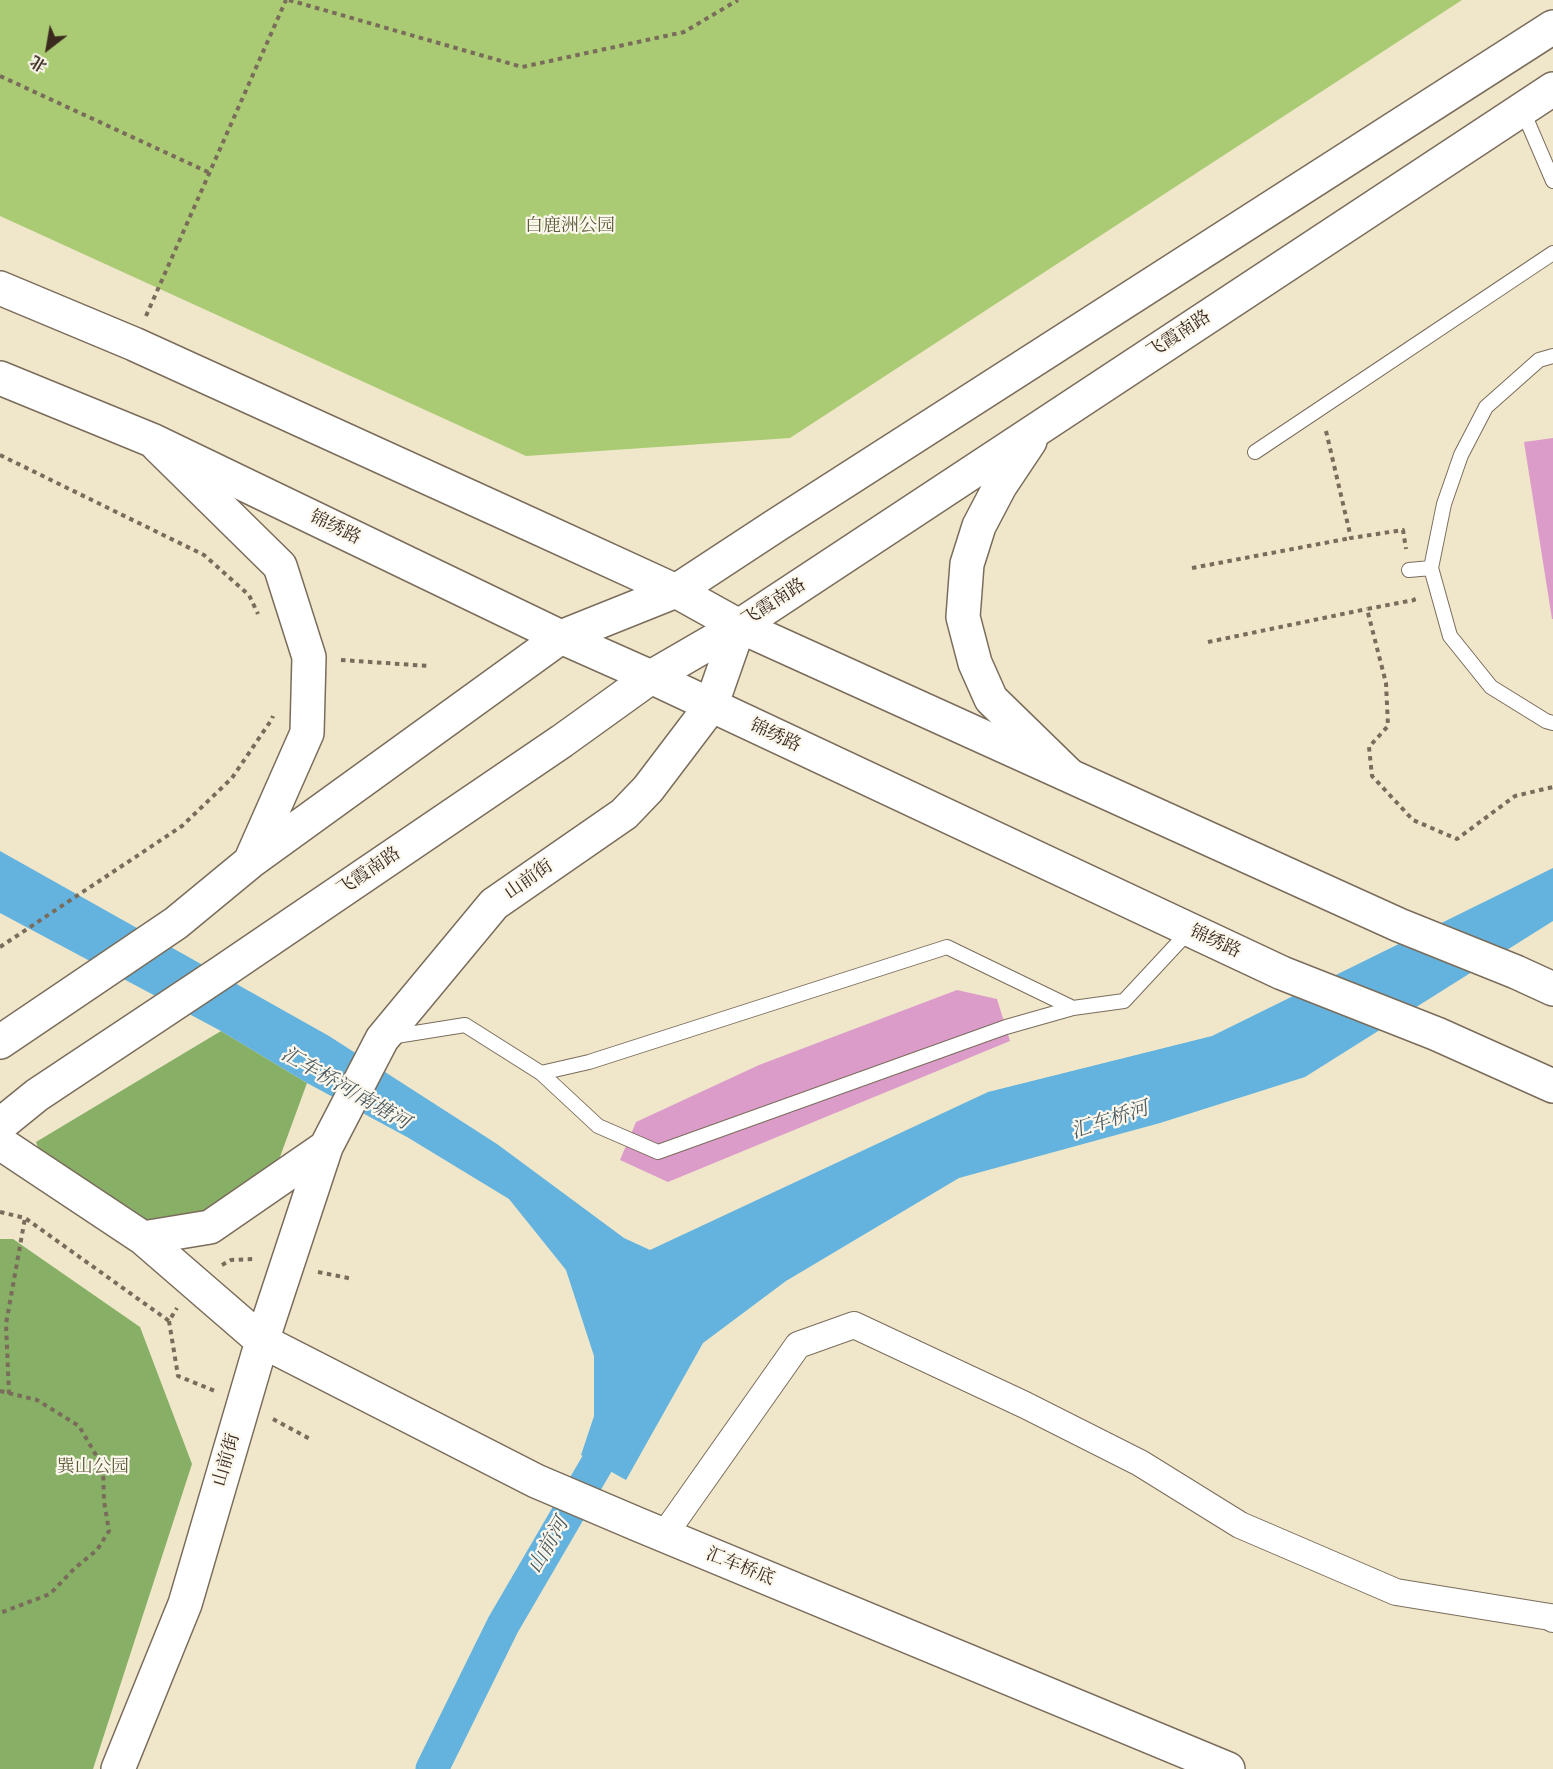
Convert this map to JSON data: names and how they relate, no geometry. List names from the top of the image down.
{
  "streets": {
    "main road": [
      "飞霞南路",
      "锦绣路",
      "山前街",
      "汇车桥底"
    ]
  },
  "crossings": [
    ["飞霞南路", "锦绣路"],
    ["飞霞南路", "山前街"],
    ["锦绣路", "山前街"],
    ["山前街", "汇车桥底"]
  ],
  "water": ["汇车桥河/南塘河", "汇车桥河", "山前河"],
  "parks": ["白鹿洲公园", "巽山公园"],
  "north": "bottom left"
}
